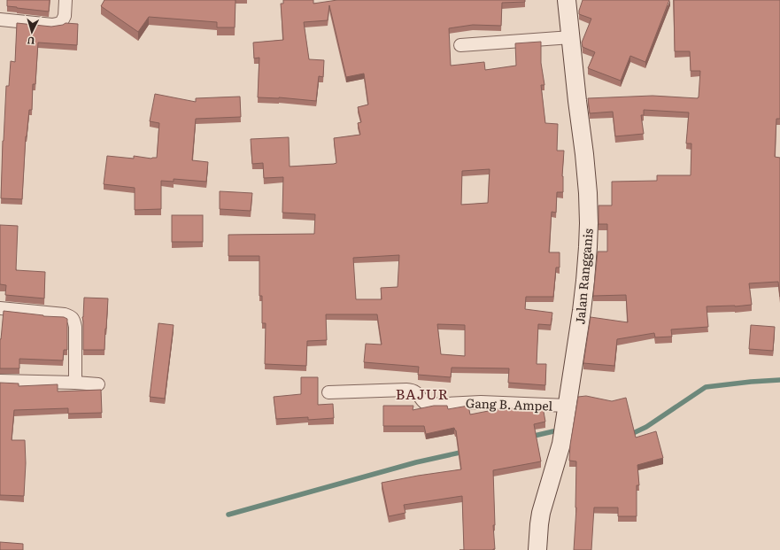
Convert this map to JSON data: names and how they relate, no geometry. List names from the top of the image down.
{
  "streets": {
    "street": ["Jalan Rangganis", "Gang B. Ampel"]
  },
  "crossings": [
    ["Jalan Rangganis", "Gang B. Ampel"]
  ],
  "districts": ["BAJUR"],
  "north": "bottom"
}
